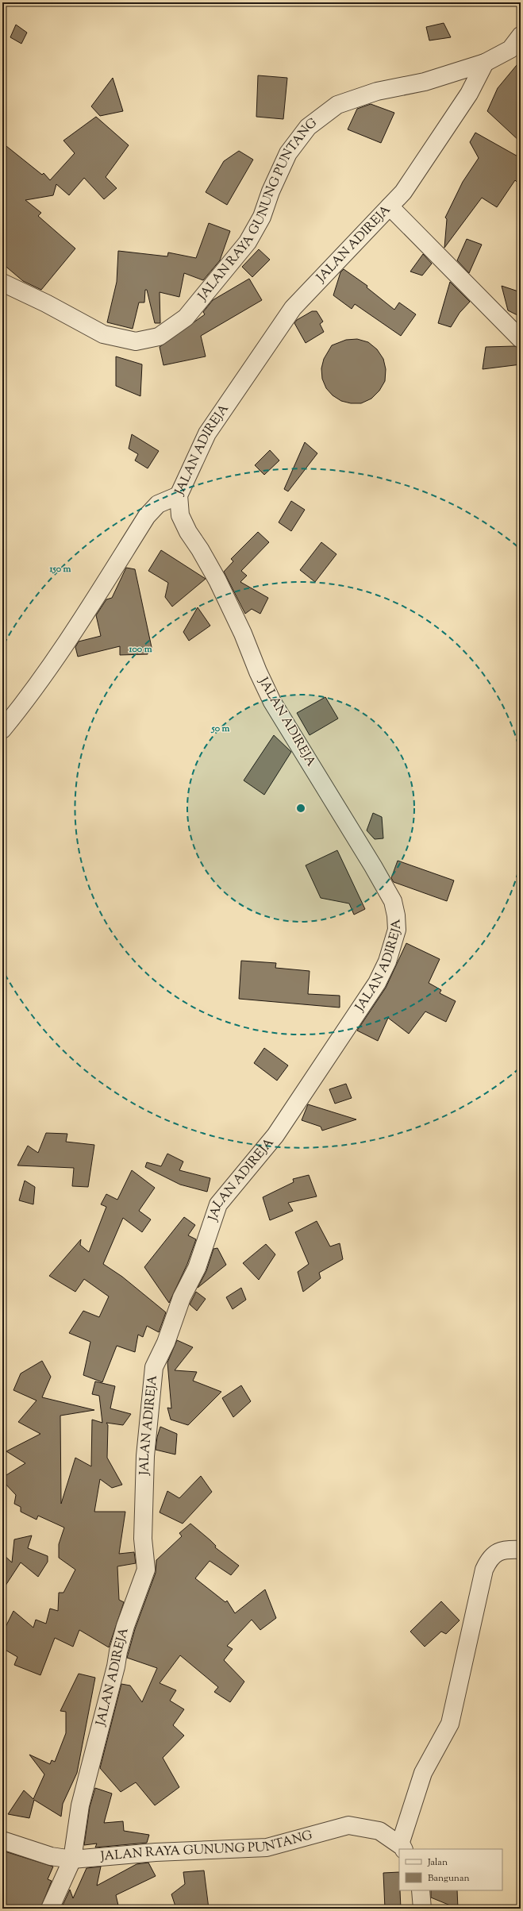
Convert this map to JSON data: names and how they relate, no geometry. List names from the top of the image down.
{
  "streets": {
    "street": ["JALAN RAYA GUNUNG PUNTANG", "JALAN ADIREJA"]
  },
  "crossings": [
    ["JALAN RAYA GUNUNG PUNTANG", "JALAN ADIREJA"]
  ],
  "legend": ["Jalan", "Bangunan"],
  "rings": ["150 m", "100 m", "50 m"]
}
